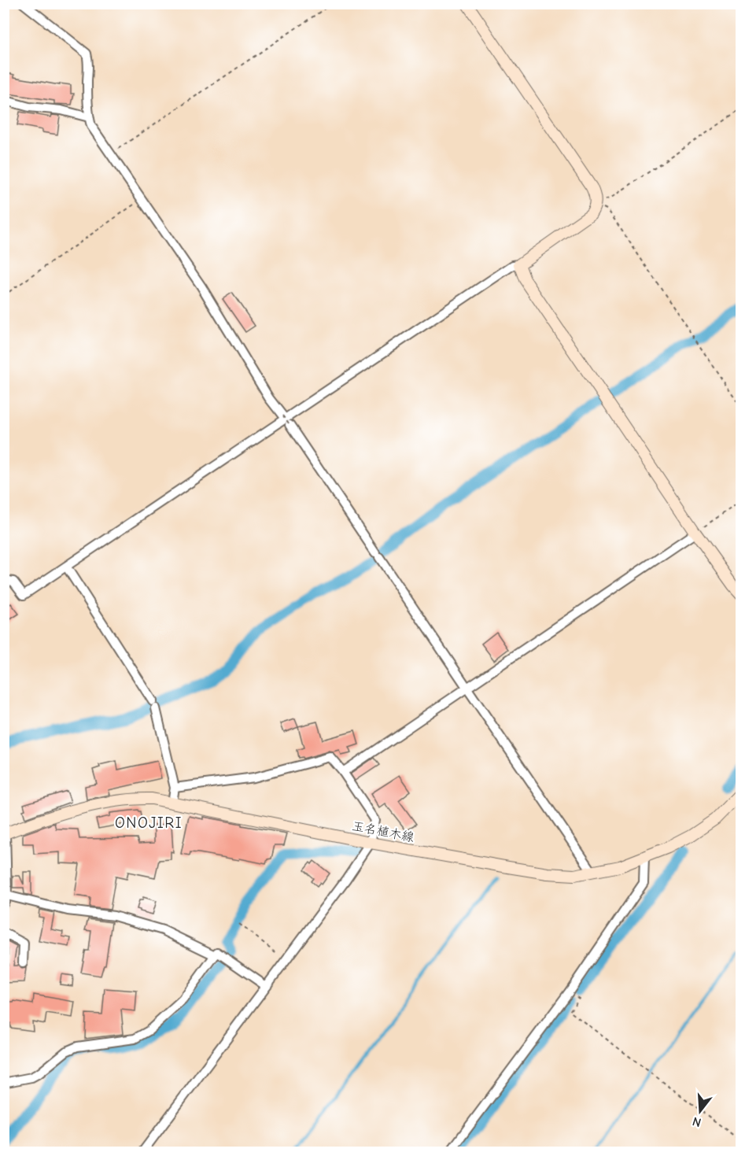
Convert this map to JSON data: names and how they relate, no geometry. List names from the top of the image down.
{
  "streets": {
    "main road": ["玉名植木線"]
  },
  "districts": ["ONOJIRI"],
  "north": "bottom"
}
